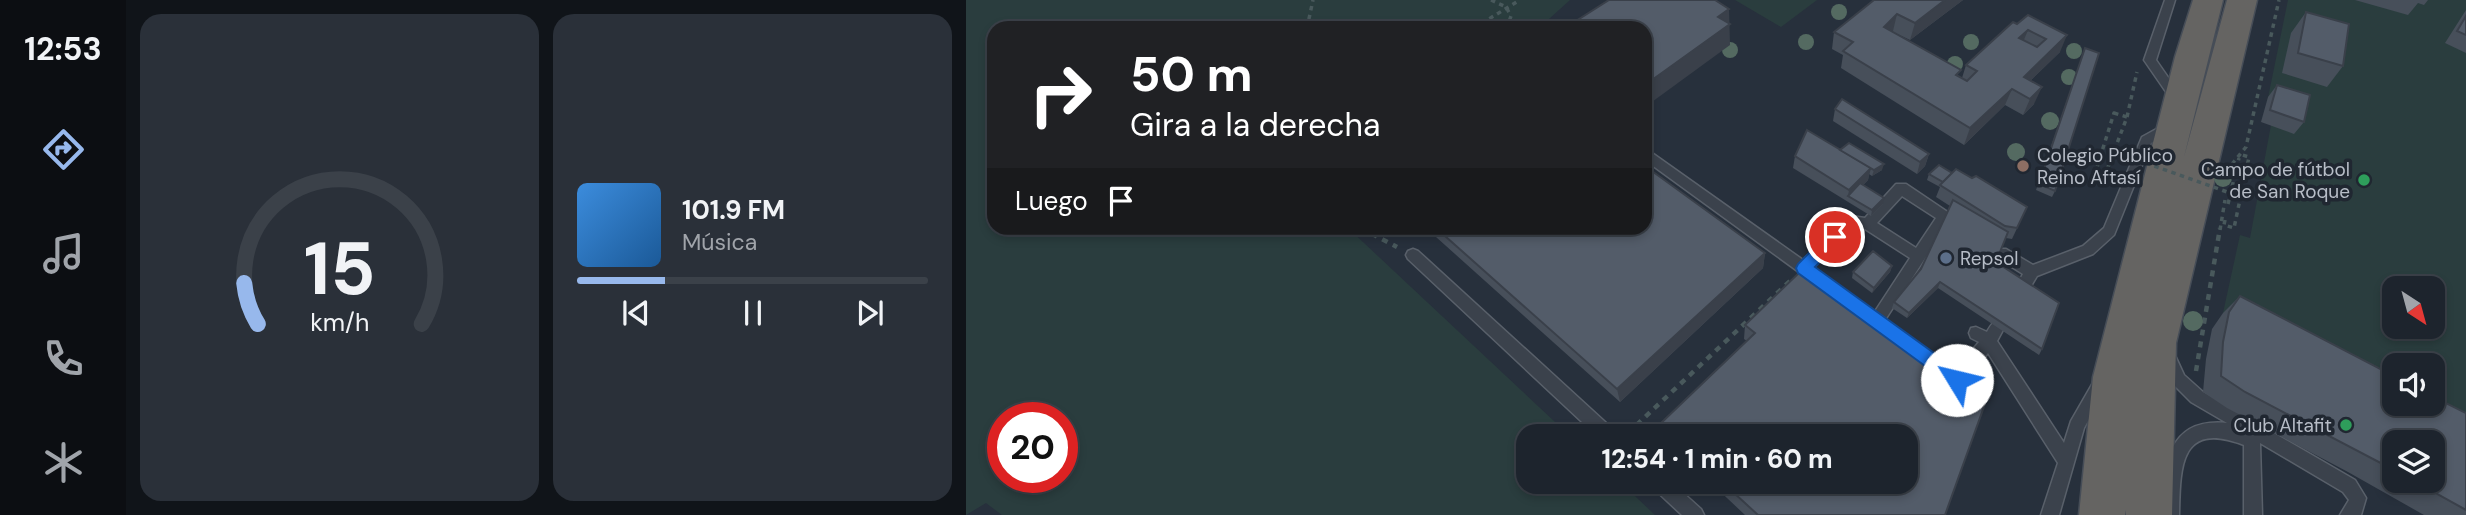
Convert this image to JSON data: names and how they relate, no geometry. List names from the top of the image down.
{
  "places": [
    "Colegio Público Reino Aftasí",
    "Campo de fútbol de San Roque",
    "Repsol",
    "Club Altafit"
  ],
  "north": "bottom right",
  "page": {
    "tabs": "12:53",
    "turn": ["50 m", "Gira a la derecha"],
    "then": "Luego",
    "song": ["101.9 FM", "Música"],
    "limit": "20",
    "trip": "12:54 · 1 min · 60 m",
    "gauge": ["15", "km/h"]
  }
}
